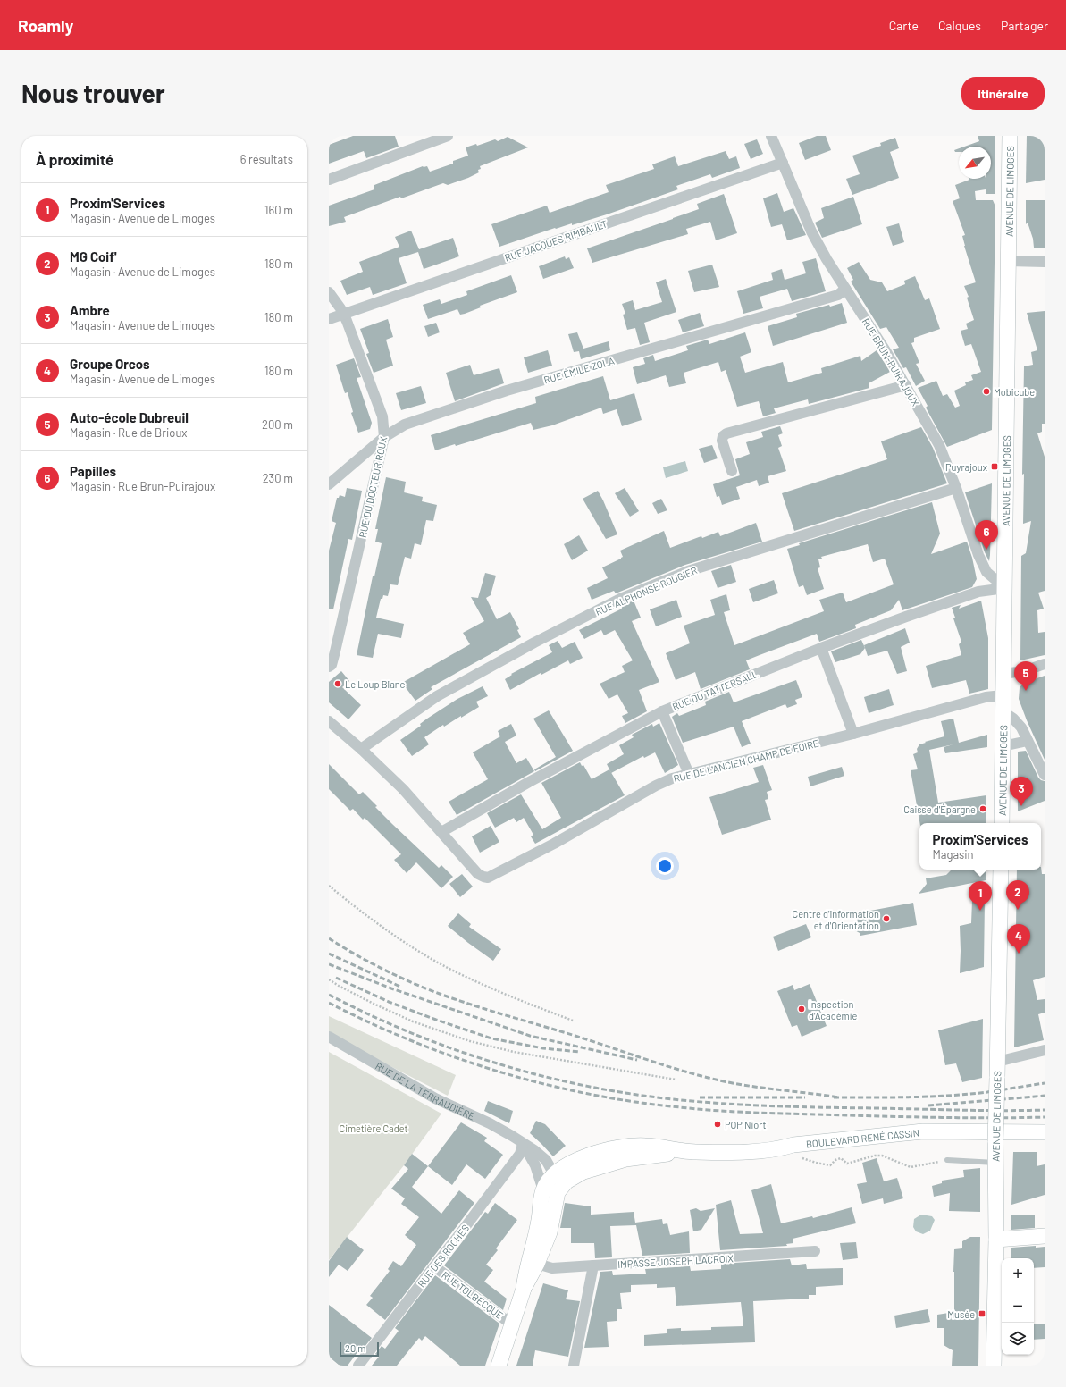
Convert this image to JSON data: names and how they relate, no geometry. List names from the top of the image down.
{
  "streets": {
    "main road": ["AVENUE DE LIMOGES", "BOULEVARD RENÉ CASSIN"],
    "street": [
      "RUE JACQUES RIMBAULT",
      "RUE BRUN-PUIRAJOUX",
      "RUE ÉMILE ZOLA",
      "RUE DU DOCTEUR ROUX",
      "RUE ALPHONSE ROUGIER",
      "RUE DU TATTERSALL",
      "RUE DE L'ANCIEN CHAMP DE FOIRE",
      "RUE DE LA TERRAUDIÈRE",
      "RUE DES ROCHES",
      "IMPASSE JOSEPH LACROIX",
      "RUE TOLBECQUE"
    ]
  },
  "crossings": [
    ["AVENUE DE LIMOGES", "RUE BRUN-PUIRAJOUX"],
    ["AVENUE DE LIMOGES", "RUE DU TATTERSALL"],
    ["AVENUE DE LIMOGES", "RUE DE L'ANCIEN CHAMP DE FOIRE"],
    ["RUE JACQUES RIMBAULT", "RUE BRUN-PUIRAJOUX"],
    ["RUE JACQUES RIMBAULT", "RUE DU DOCTEUR ROUX"],
    ["RUE BRUN-PUIRAJOUX", "RUE ÉMILE ZOLA"],
    ["RUE BRUN-PUIRAJOUX", "RUE ALPHONSE ROUGIER"],
    ["RUE BRUN-PUIRAJOUX", "RUE DU TATTERSALL"],
    ["RUE ÉMILE ZOLA", "RUE DU DOCTEUR ROUX"],
    ["RUE ALPHONSE ROUGIER", "RUE DE L'ANCIEN CHAMP DE FOIRE"],
    ["RUE DU TATTERSALL", "RUE DE L'ANCIEN CHAMP DE FOIRE"],
    ["RUE DE LA TERRAUDIÈRE", "BOULEVARD RENÉ CASSIN"],
    ["RUE DE LA TERRAUDIÈRE", "RUE DES ROCHES"],
    ["RUE DES ROCHES", "RUE TOLBECQUE"]
  ],
  "parks": ["Cimetière Cadet"],
  "places": {
    "other": [
      "Mobicube",
      "Le Loup Blanc",
      "Caisse d'Épargne",
      "Centre d'Information et d'Orientation",
      "Inspection d'Académie",
      "POP Niort"
    ],
    "transit": ["Puyrajoux", "Musée"]
  },
  "scale_bar": "20 m",
  "north": "bottom left",
  "page": {
    "header": "Roamly",
    "nav": ["Carte", "Calques", "Partager"],
    "buttons": "Itinéraire",
    "title": "Nous trouver",
    "heading": ["À proximité", "6 résultats"],
    "list": [
      {
        "mark": "1",
        "name": "Proxim'Services",
        "note": "Magasin · Avenue de Limoges",
        "value": "160 m"
      },
      {
        "mark": "2",
        "name": "MG Coif'",
        "note": "Magasin · Avenue de Limoges",
        "value": "180 m"
      },
      {
        "mark": "3",
        "name": "Ambre",
        "note": "Magasin · Avenue de Limoges",
        "value": "180 m"
      },
      {
        "mark": "4",
        "name": "Groupe Orcos",
        "note": "Magasin · Avenue de Limoges",
        "value": "180 m"
      },
      {
        "mark": "5",
        "name": "Auto-école Dubreuil",
        "note": "Magasin · Rue de Brioux",
        "value": "200 m"
      },
      {
        "mark": "6",
        "name": "Papilles",
        "note": "Magasin · Rue Brun-Puirajoux",
        "value": "230 m"
      }
    ],
    "pins": [
      "6",
      "5",
      "3",
      "2",
      "1",
      "4"
    ],
    "popup": ["Proxim'Services", "Magasin"],
    "map_buttons": ["+", "−"],
    "scale": "20 m"
  }
}
